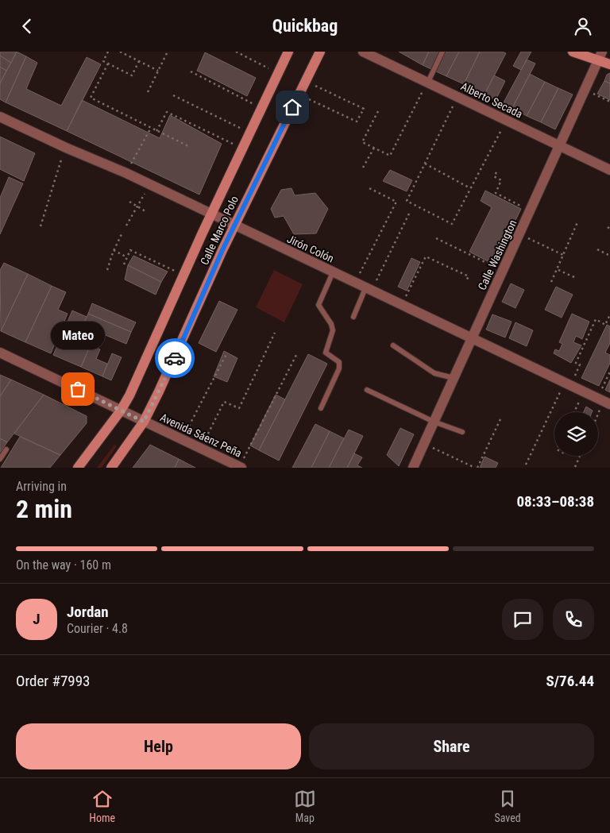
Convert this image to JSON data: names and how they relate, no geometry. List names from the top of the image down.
{
  "streets": {
    "main road": ["Calle Marco Polo"],
    "street": [
      "Alberto Secada",
      "Jirón Colón",
      "Calle Washington",
      "Avenida Sáenz Peña"
    ]
  },
  "crossings": [
    ["Alberto Secada", "Calle Washington"],
    ["Calle Marco Polo", "Jirón Colón"],
    ["Calle Marco Polo", "Avenida Sáenz Peña"],
    ["Jirón Colón", "Calle Washington"]
  ],
  "places": ["Mateo"],
  "page": {
    "header": "Quickbag",
    "bubble": "Mateo",
    "heading": ["2 min", "Arriving in", "08:33–08:38"],
    "panel": [
      "Jordan",
      "Courier · 4.8",
      "Order #7993",
      "S/76.44"
    ],
    "bar": "On the way · 160 m",
    "round": "J",
    "buttons": ["Help", "Share"],
    "tabs": ["Home", "Map", "Saved"]
  }
}
